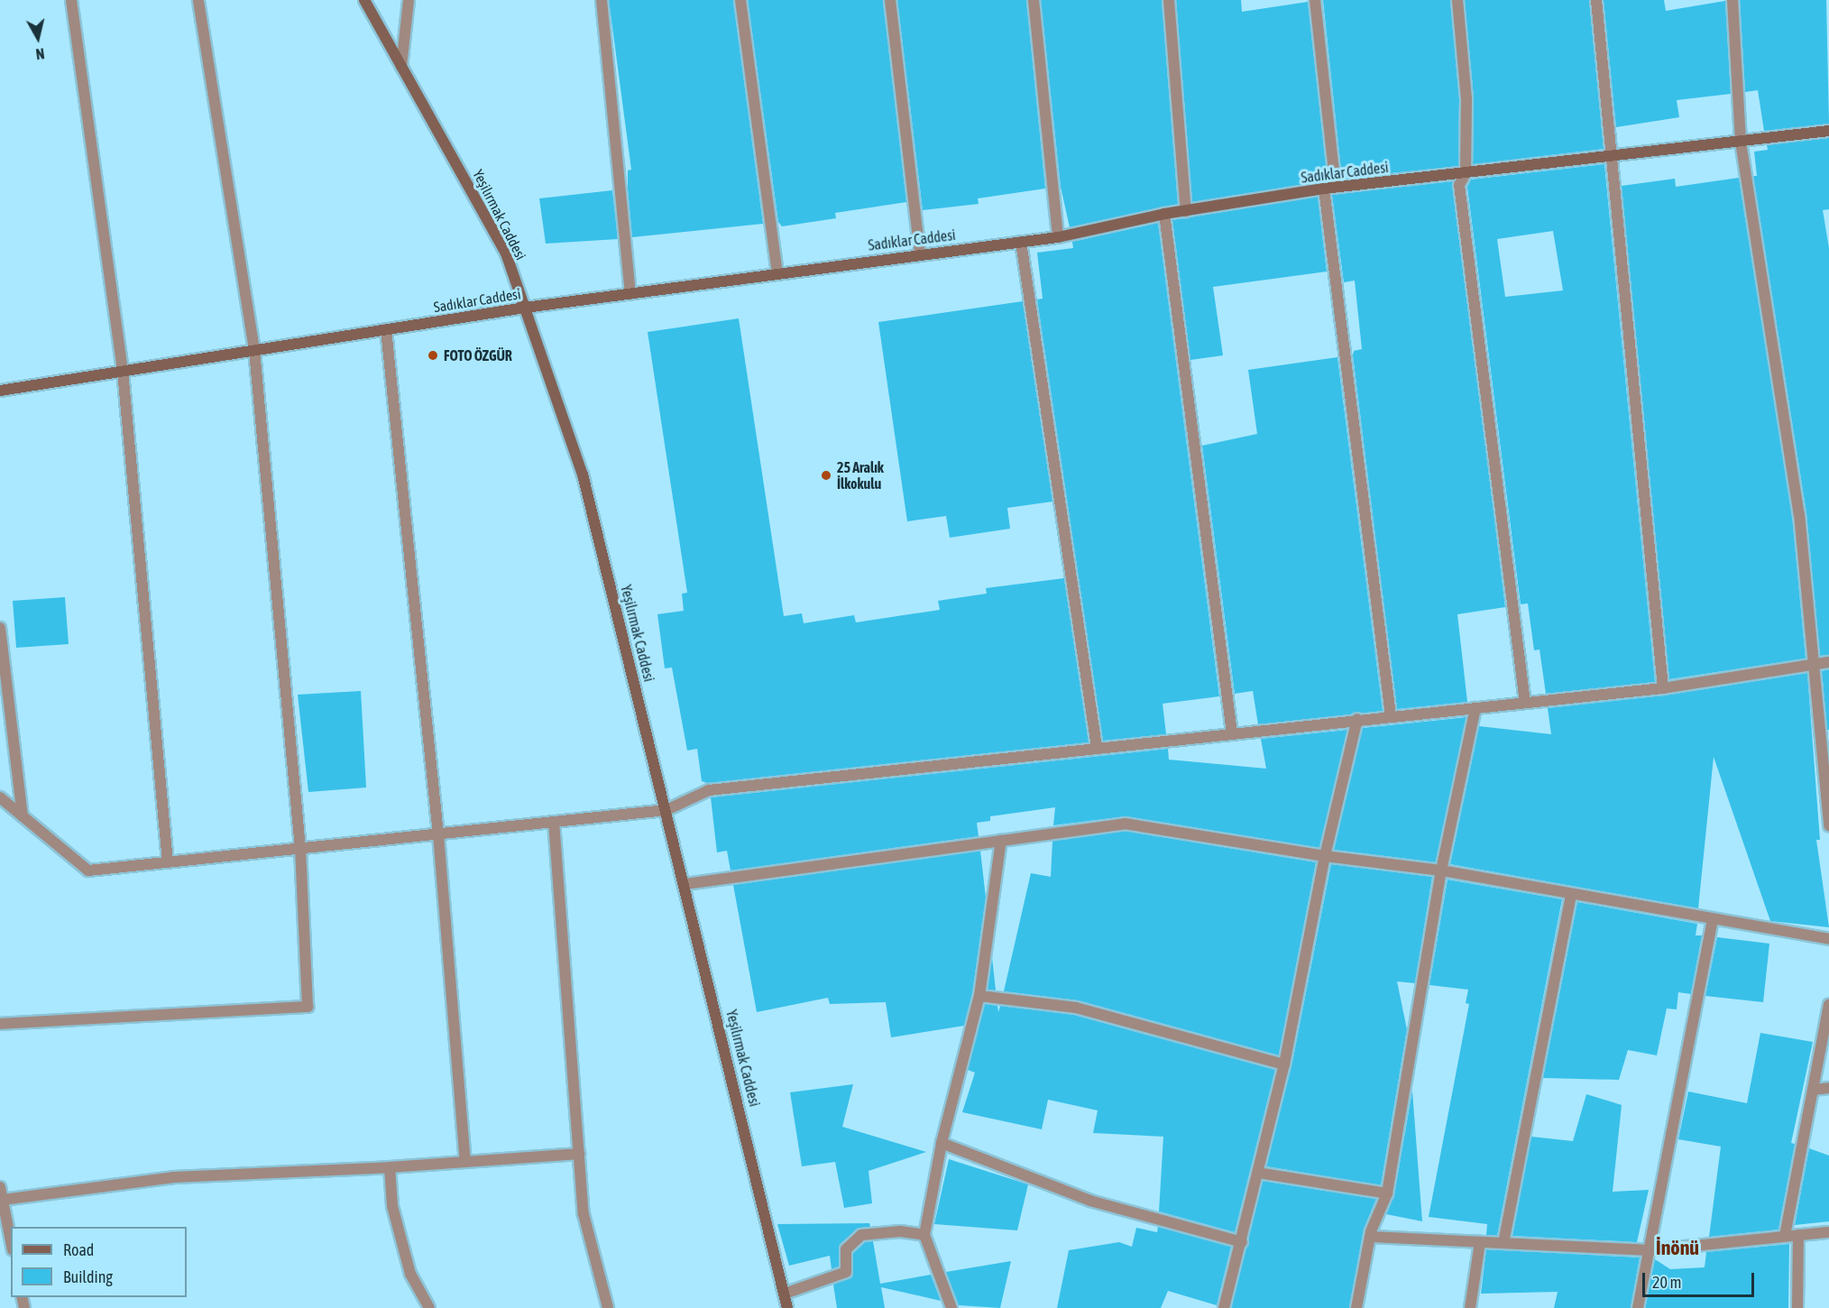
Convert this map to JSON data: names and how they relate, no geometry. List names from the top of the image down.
{
  "streets": {
    "main road": ["Sadıklar Caddesi", "Yeşilırmak Caddesi"]
  },
  "crossings": [
    ["Sadıklar Caddesi", "Yeşilırmak Caddesi"]
  ],
  "districts": ["İnönü"],
  "places": ["FOTO ÖZGÜR", "25 Aralık İlkokulu"],
  "legend": ["Road", "Building"],
  "scale_bar": "20 m",
  "north": "bottom"
}
